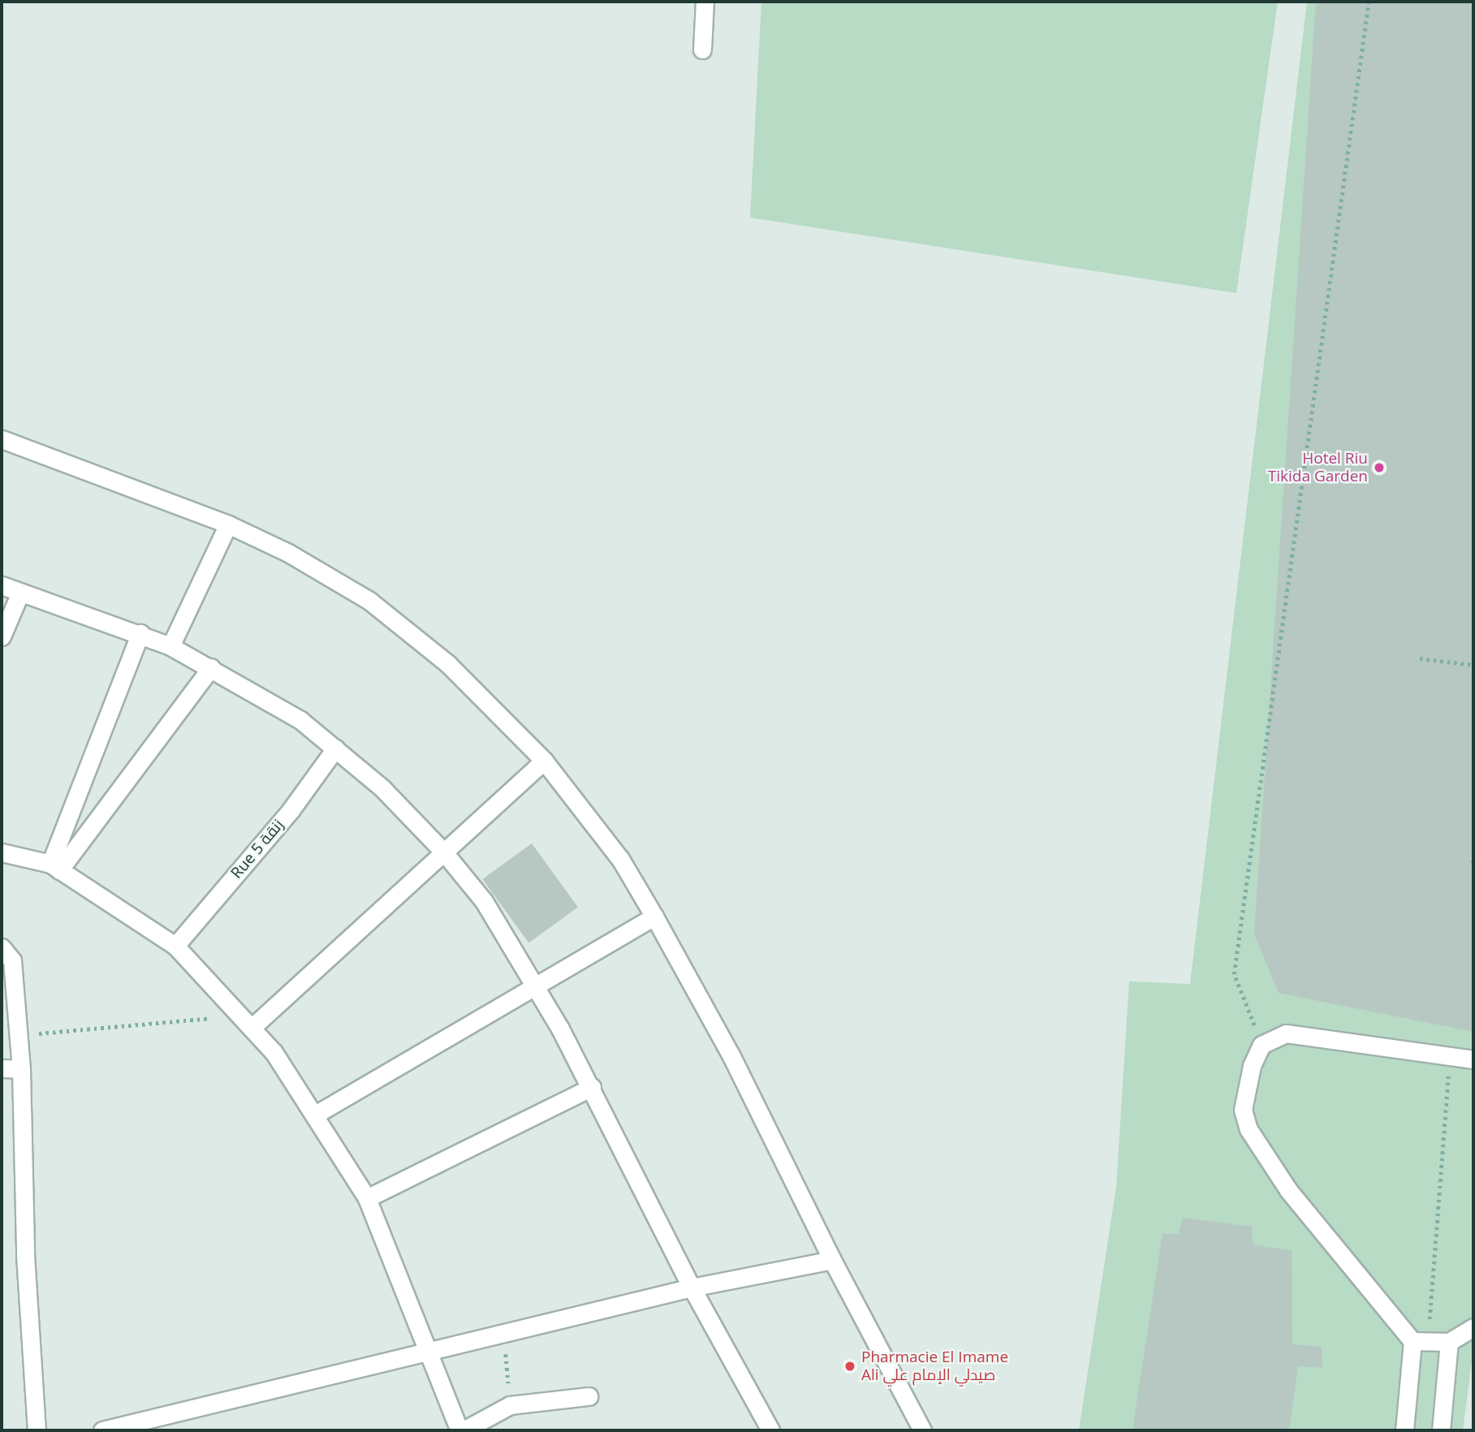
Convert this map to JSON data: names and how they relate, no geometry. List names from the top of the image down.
{
  "streets": {
    "street": ["Rue 5 زنقة"]
  },
  "places": ["Hotel Riu Tikida Garden", "Pharmacie El Imame Ali صيدلي الإمام علي"]
}
